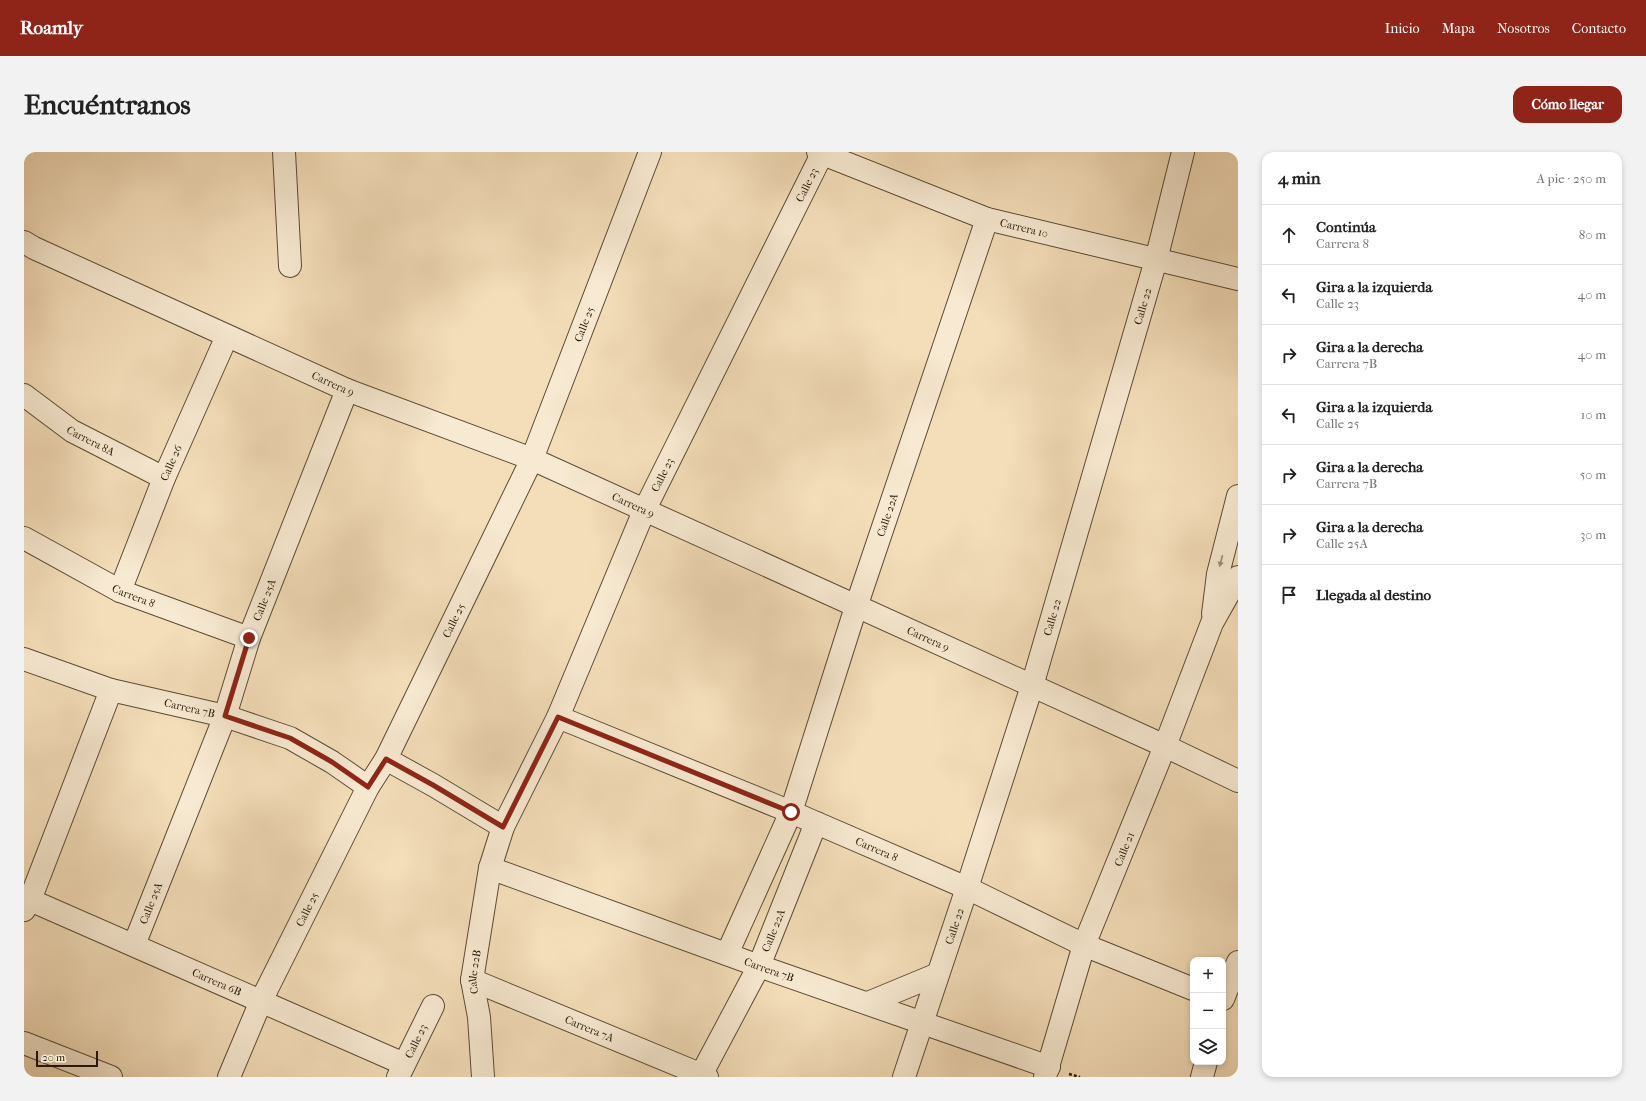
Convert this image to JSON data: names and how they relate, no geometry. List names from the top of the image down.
{
  "streets": {
    "street": [
      "Calle 23",
      "Carrera 10",
      "Calle 22",
      "Calle 25",
      "Carrera 9",
      "Carrera 8A",
      "Calle 26",
      "Calle 22A",
      "Carrera 8",
      "Calle 25A",
      "Carrera 7B",
      "Calle 21",
      "Calle 22B",
      "Carrera 6B",
      "Carrera 7A"
    ]
  },
  "crossings": [
    ["Calle 23", "Carrera 10"],
    ["Calle 23", "Carrera 9"],
    ["Calle 23", "Carrera 8"],
    ["Calle 23", "Carrera 7B"],
    ["Calle 23", "Calle 22B"],
    ["Calle 23", "Carrera 6B"],
    ["Carrera 10", "Calle 22"],
    ["Carrera 10", "Calle 22A"],
    ["Calle 22", "Carrera 9"],
    ["Calle 22", "Carrera 8"],
    ["Calle 22", "Carrera 7B"],
    ["Calle 25", "Carrera 9"],
    ["Calle 25", "Carrera 7B"],
    ["Calle 25", "Carrera 6B"],
    ["Carrera 9", "Calle 26"],
    ["Carrera 9", "Calle 22A"],
    ["Carrera 9", "Calle 25A"],
    ["Carrera 9", "Calle 21"],
    ["Carrera 8A", "Calle 26"],
    ["Calle 26", "Carrera 8"],
    ["Calle 22A", "Carrera 8"],
    ["Calle 22A", "Carrera 7B"],
    ["Calle 22A", "Carrera 7A"],
    ["Carrera 8", "Calle 25A"],
    ["Carrera 8", "Calle 21"],
    ["Calle 25A", "Carrera 7B"],
    ["Calle 25A", "Carrera 6B"],
    ["Carrera 7B", "Calle 21"],
    ["Carrera 7B", "Calle 22B"],
    ["Calle 22B", "Carrera 7A"]
  ],
  "scale_bar": "20 m",
  "page": {
    "header": "Roamly",
    "nav": [
      "Inicio",
      "Mapa",
      "Nosotros",
      "Contacto"
    ],
    "buttons": "Cómo llegar",
    "title": "Encuéntranos",
    "heading": ["4 min", "A pie · 250 m"],
    "list": [
      ["Continúa", "Carrera 8", "80 m"],
      ["Gira a la izquierda", "Calle 23", "40 m"],
      ["Gira a la derecha", "Carrera 7B", "40 m"],
      ["Gira a la izquierda", "Calle 25", "10 m"],
      ["Gira a la derecha", "Carrera 7B", "50 m"],
      ["Gira a la derecha", "Calle 25A", "30 m"],
      "Llegada al destino"
    ],
    "map_buttons": ["+", "−"],
    "scale": "20 m"
  }
}
